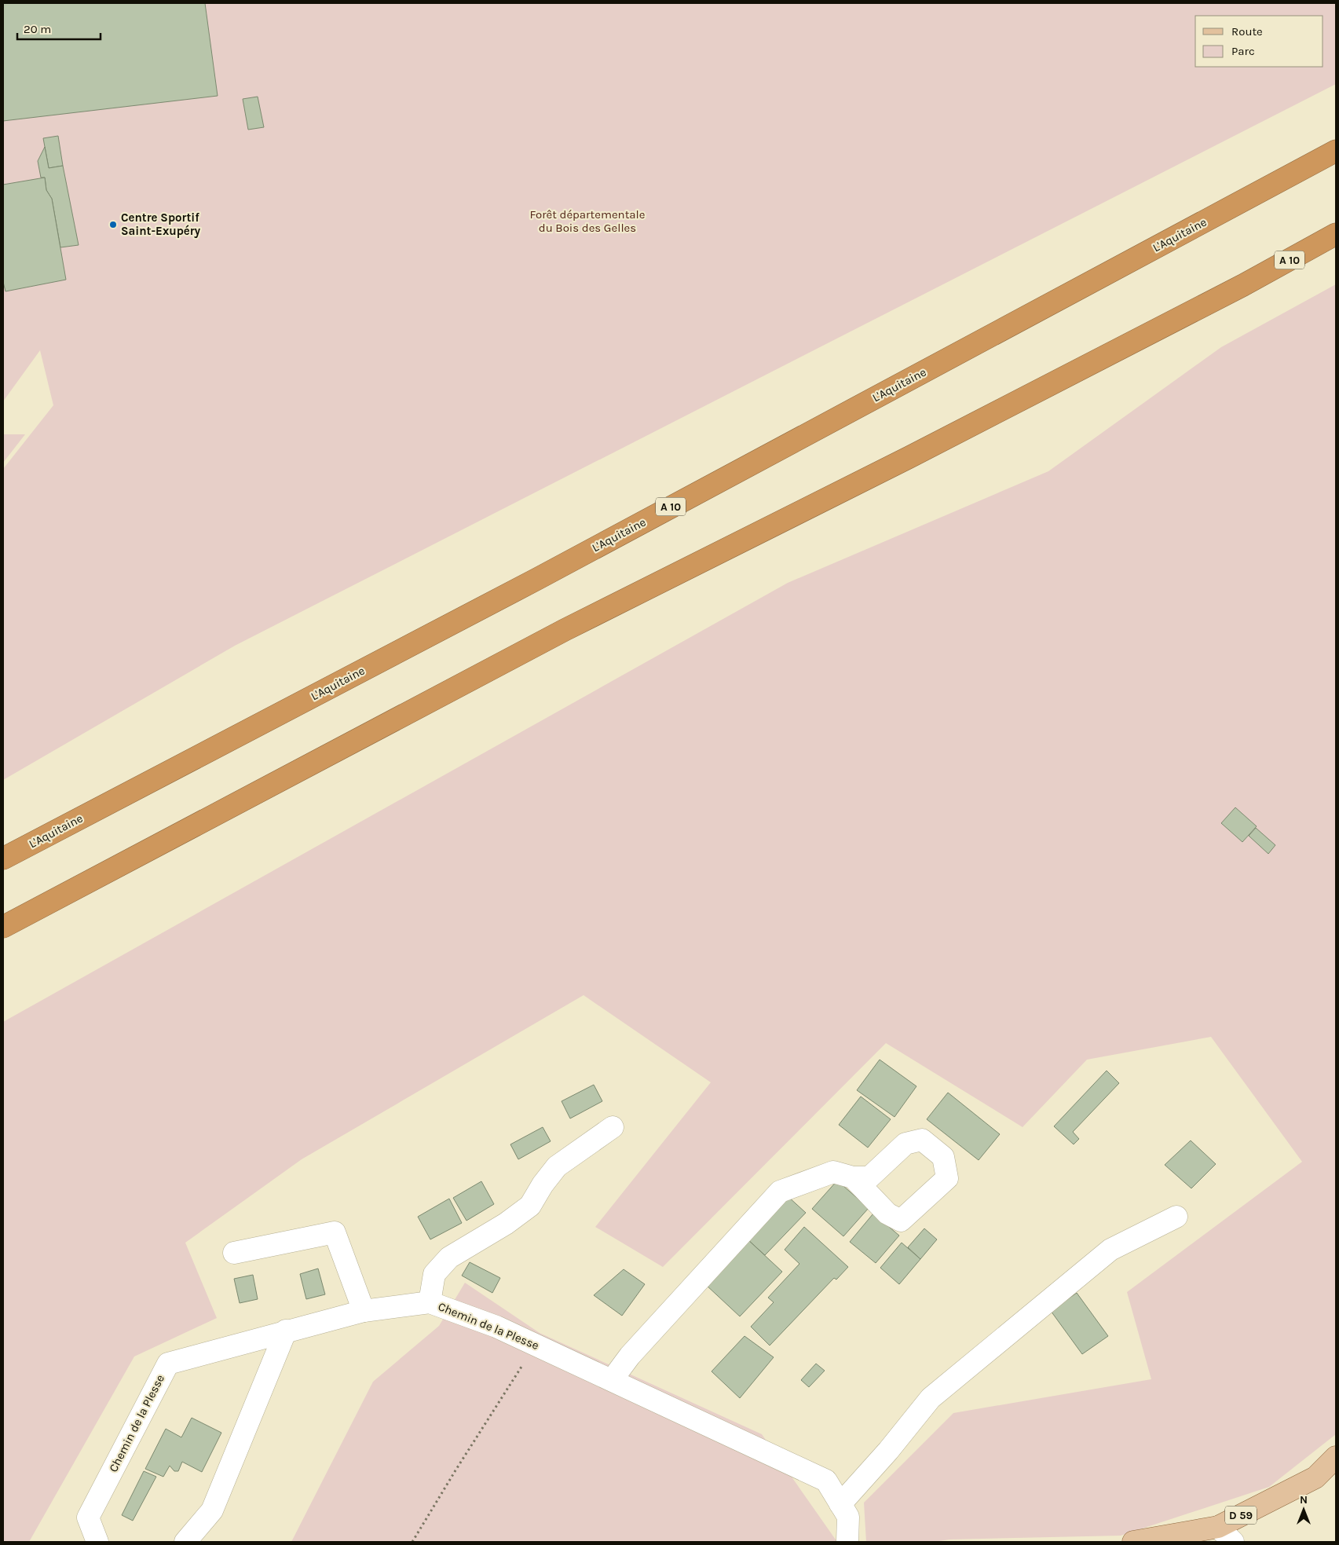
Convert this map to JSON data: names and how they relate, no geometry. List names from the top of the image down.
{
  "streets": {
    "highway": ["L'Aquitaine", "A 10"],
    "main road": ["D 59"],
    "street": ["Chemin de la Plesse"]
  },
  "parks": ["Forêt départementale du Bois des Gelles"],
  "places": ["Centre Sportif Saint-Exupéry"],
  "legend": ["Route", "Parc"],
  "scale_bar": "20 m",
  "north": "top"
}
